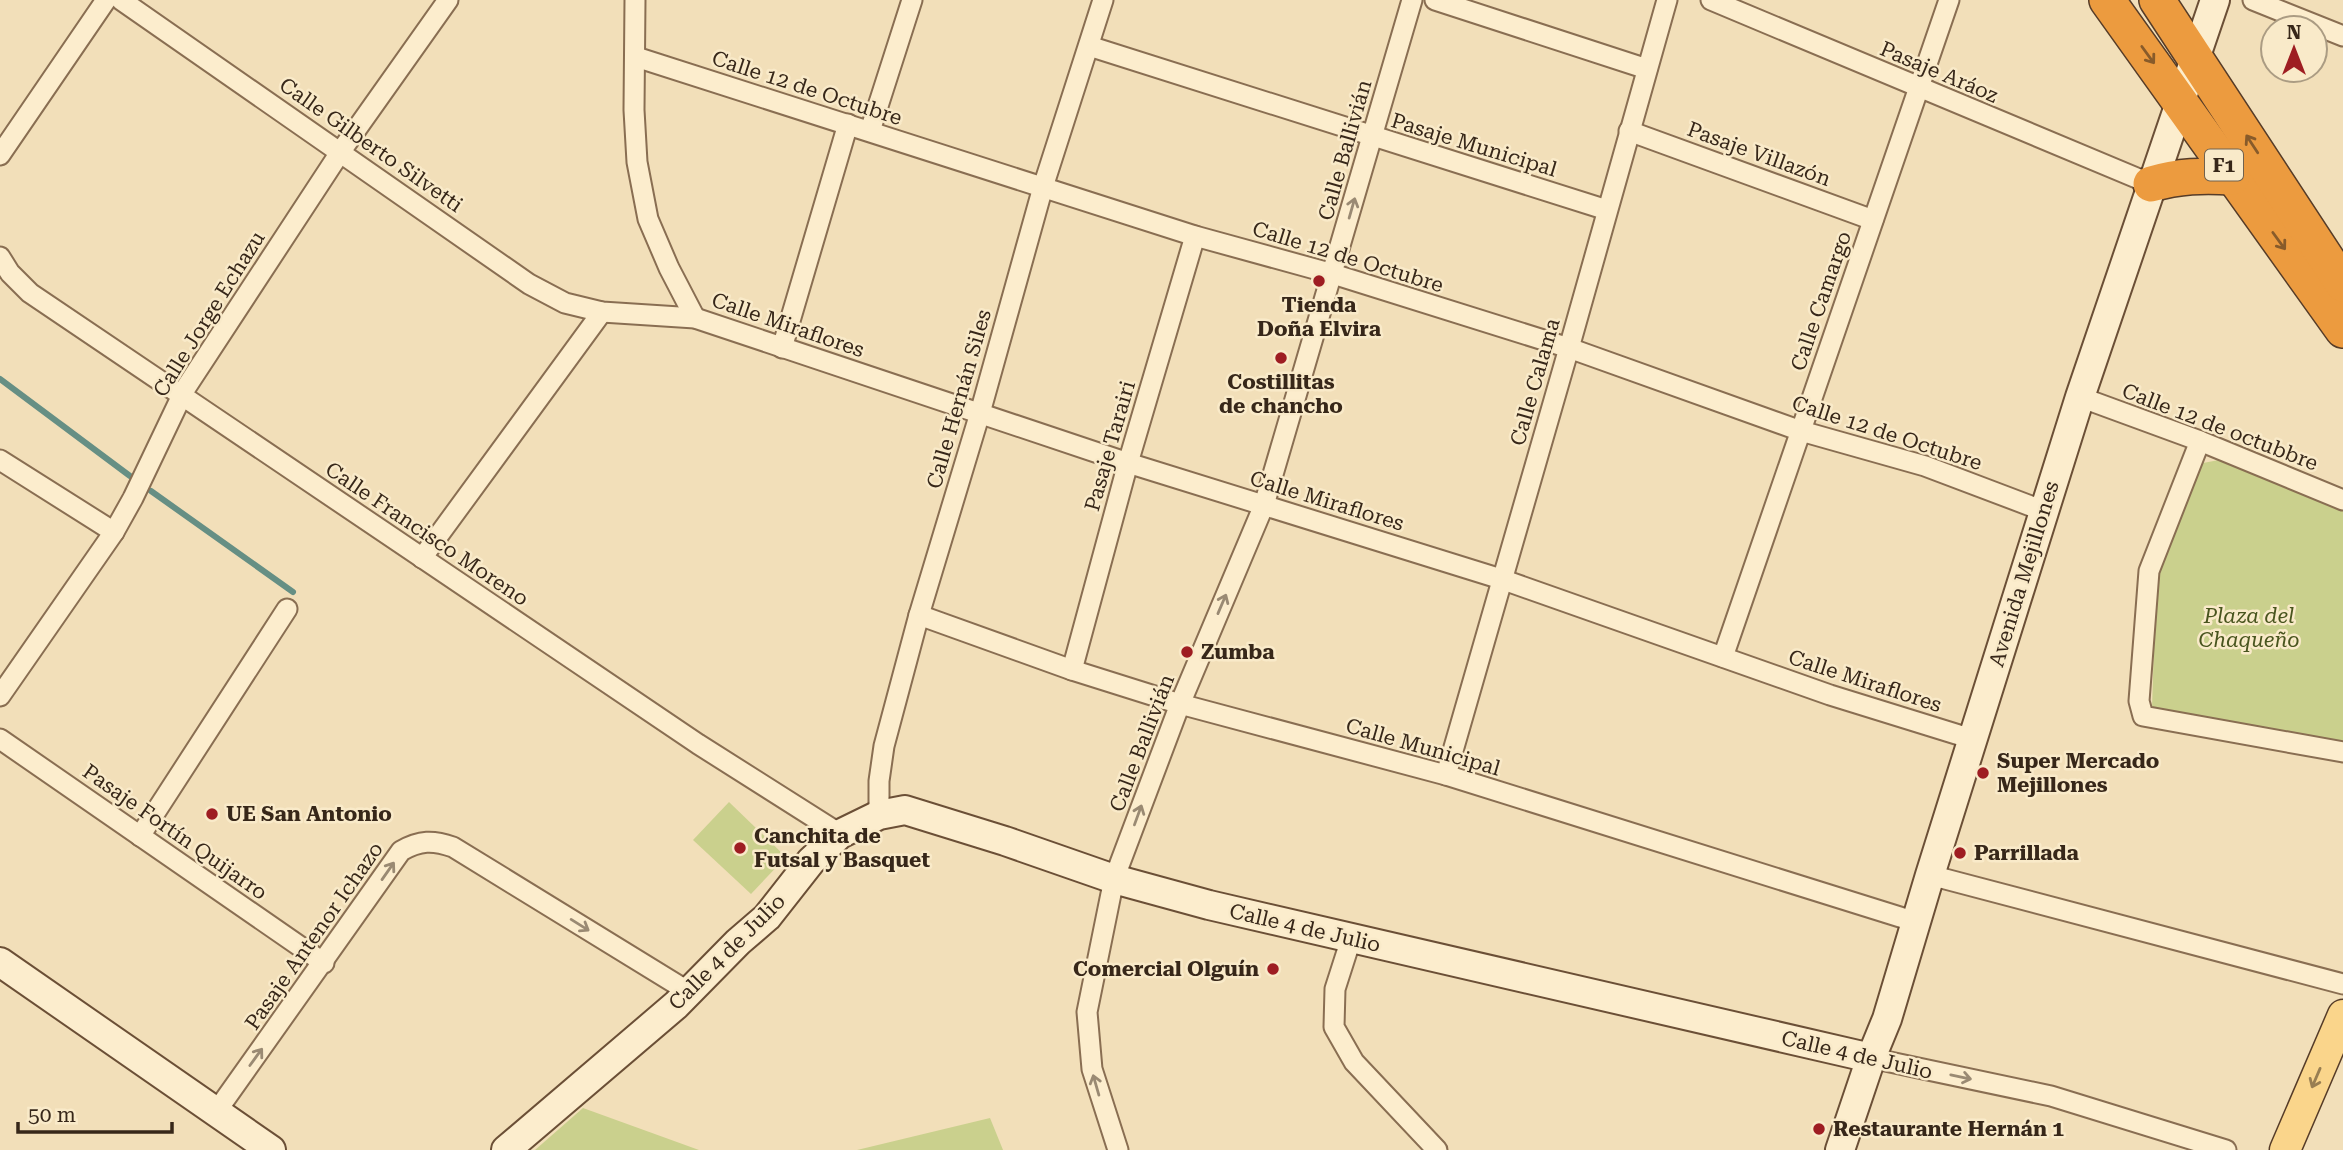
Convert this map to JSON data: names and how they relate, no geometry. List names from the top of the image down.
{
  "streets": {
    "highway": ["F1"],
    "street": [
      "Pasaje Aráoz",
      "Calle 12 de Octubre",
      "Calle Gilberto Silvetti",
      "Pasaje Municipal",
      "Calle Ballivián",
      "Pasaje Villazón",
      "Calle Camargo",
      "Calle Jorge Echazu",
      "Calle Miraflores",
      "Calle Calama",
      "Calle Hernán Siles",
      "Calle 12 de octubbre",
      "Pasaje Tarairi",
      "Calle Francisco Moreno",
      "Avenida Mejillones",
      "Calle Municipal",
      "Pasaje Fortín Quijarro",
      "Calle 4 de Julio",
      "Pasaje Antenor Ichazo"
    ]
  },
  "crossings": [
    ["Pasaje Aráoz", "Calle Camargo"],
    ["Pasaje Aráoz", "Avenida Mejillones"],
    ["Calle 12 de Octubre", "Calle Ballivián"],
    ["Calle 12 de Octubre", "Calle Camargo"],
    ["Calle 12 de Octubre", "Calle Calama"],
    ["Calle 12 de Octubre", "Calle Hernán Siles"],
    ["Calle 12 de Octubre", "Pasaje Tarairi"],
    ["Calle 12 de Octubre", "Avenida Mejillones"],
    ["Calle Gilberto Silvetti", "Calle Jorge Echazu"],
    ["Calle Gilberto Silvetti", "Calle Miraflores"],
    ["Pasaje Municipal", "Calle Ballivián"],
    ["Pasaje Municipal", "Calle Calama"],
    ["Pasaje Municipal", "Calle Hernán Siles"],
    ["Calle Ballivián", "Calle Miraflores"],
    ["Calle Ballivián", "Calle Municipal"],
    ["Calle Ballivián", "Calle 4 de Julio"],
    ["Pasaje Villazón", "Calle Camargo"],
    ["Pasaje Villazón", "Calle Calama"],
    ["F1", "Avenida Mejillones"],
    ["Calle Camargo", "Calle Miraflores"],
    ["Calle Jorge Echazu", "Calle Francisco Moreno"],
    ["Calle Miraflores", "Calle Calama"],
    ["Calle Miraflores", "Calle Hernán Siles"],
    ["Calle Miraflores", "Pasaje Tarairi"],
    ["Calle Miraflores", "Avenida Mejillones"],
    ["Calle Calama", "Calle Municipal"],
    ["Calle Hernán Siles", "Calle Municipal"],
    ["Calle Hernán Siles", "Calle 4 de Julio"],
    ["Calle 12 de octubbre", "Avenida Mejillones"],
    ["Pasaje Tarairi", "Calle Municipal"],
    ["Calle Francisco Moreno", "Calle 4 de Julio"],
    ["Avenida Mejillones", "Calle Municipal"],
    ["Avenida Mejillones", "Calle 4 de Julio"],
    ["Pasaje Fortín Quijarro", "Pasaje Antenor Ichazo"],
    ["Calle 4 de Julio", "Pasaje Antenor Ichazo"]
  ],
  "one_way": ["Calle Ballivián"],
  "parks": ["Plaza del Chaqueño"],
  "places": [
    "Tienda Doña Elvira",
    "Costillitas de chancho",
    "Zumba",
    "Super Mercado Mejillones",
    "UE San Antonio",
    "Canchita de Futsal y Basquet",
    "Parrillada",
    "Comercial Olguín",
    "Restaurante Hernán 1"
  ],
  "scale_bar": "50 m",
  "north": "top"
}
